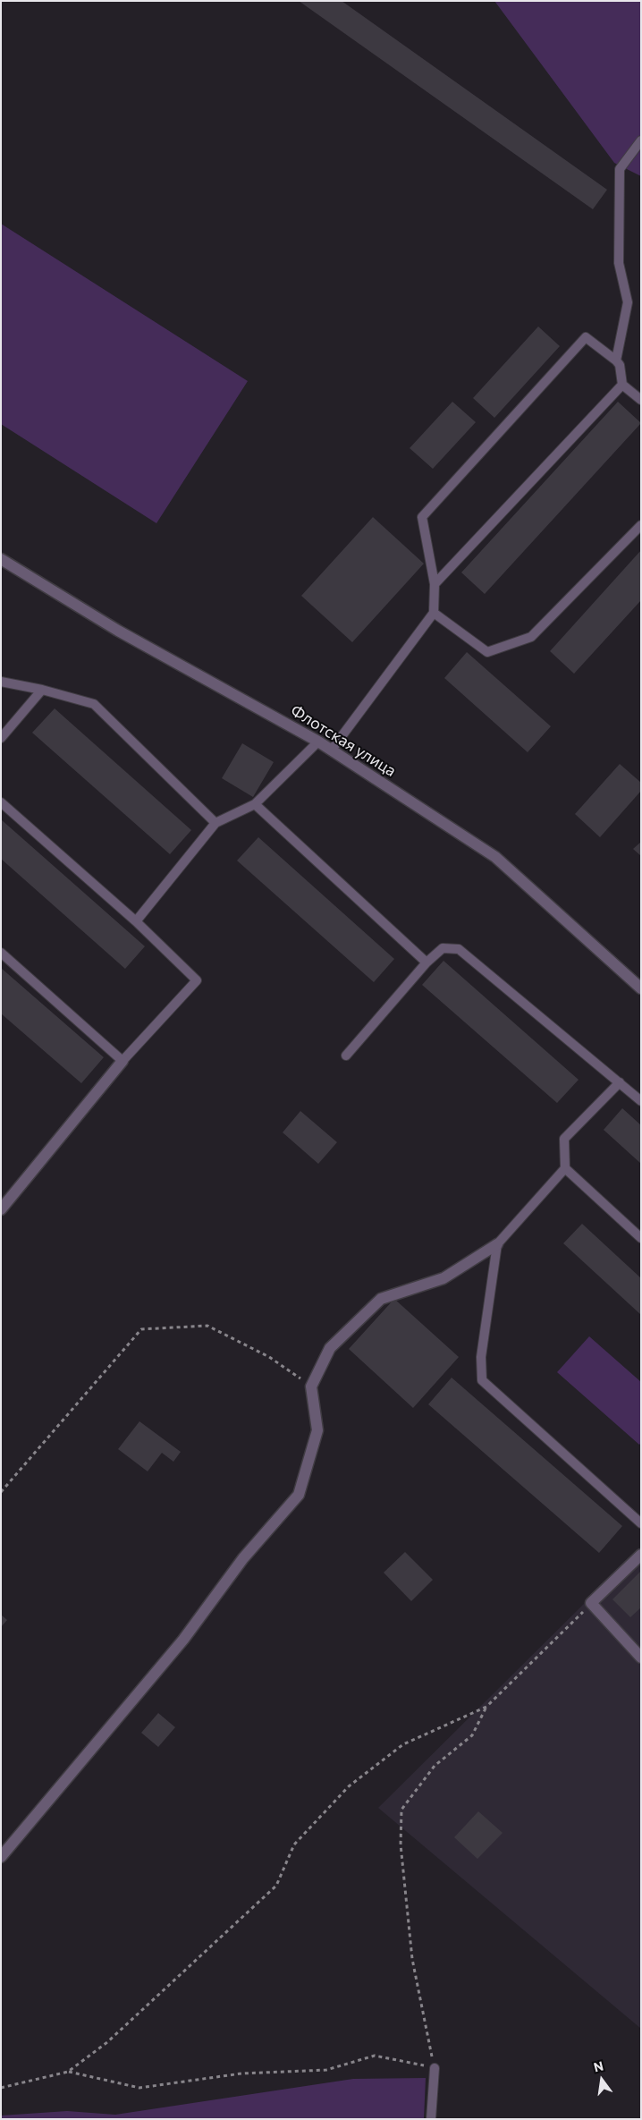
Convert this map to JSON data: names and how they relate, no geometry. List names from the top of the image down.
{
  "streets": {
    "street": ["Флотская улица"]
  },
  "north": "top"
}
